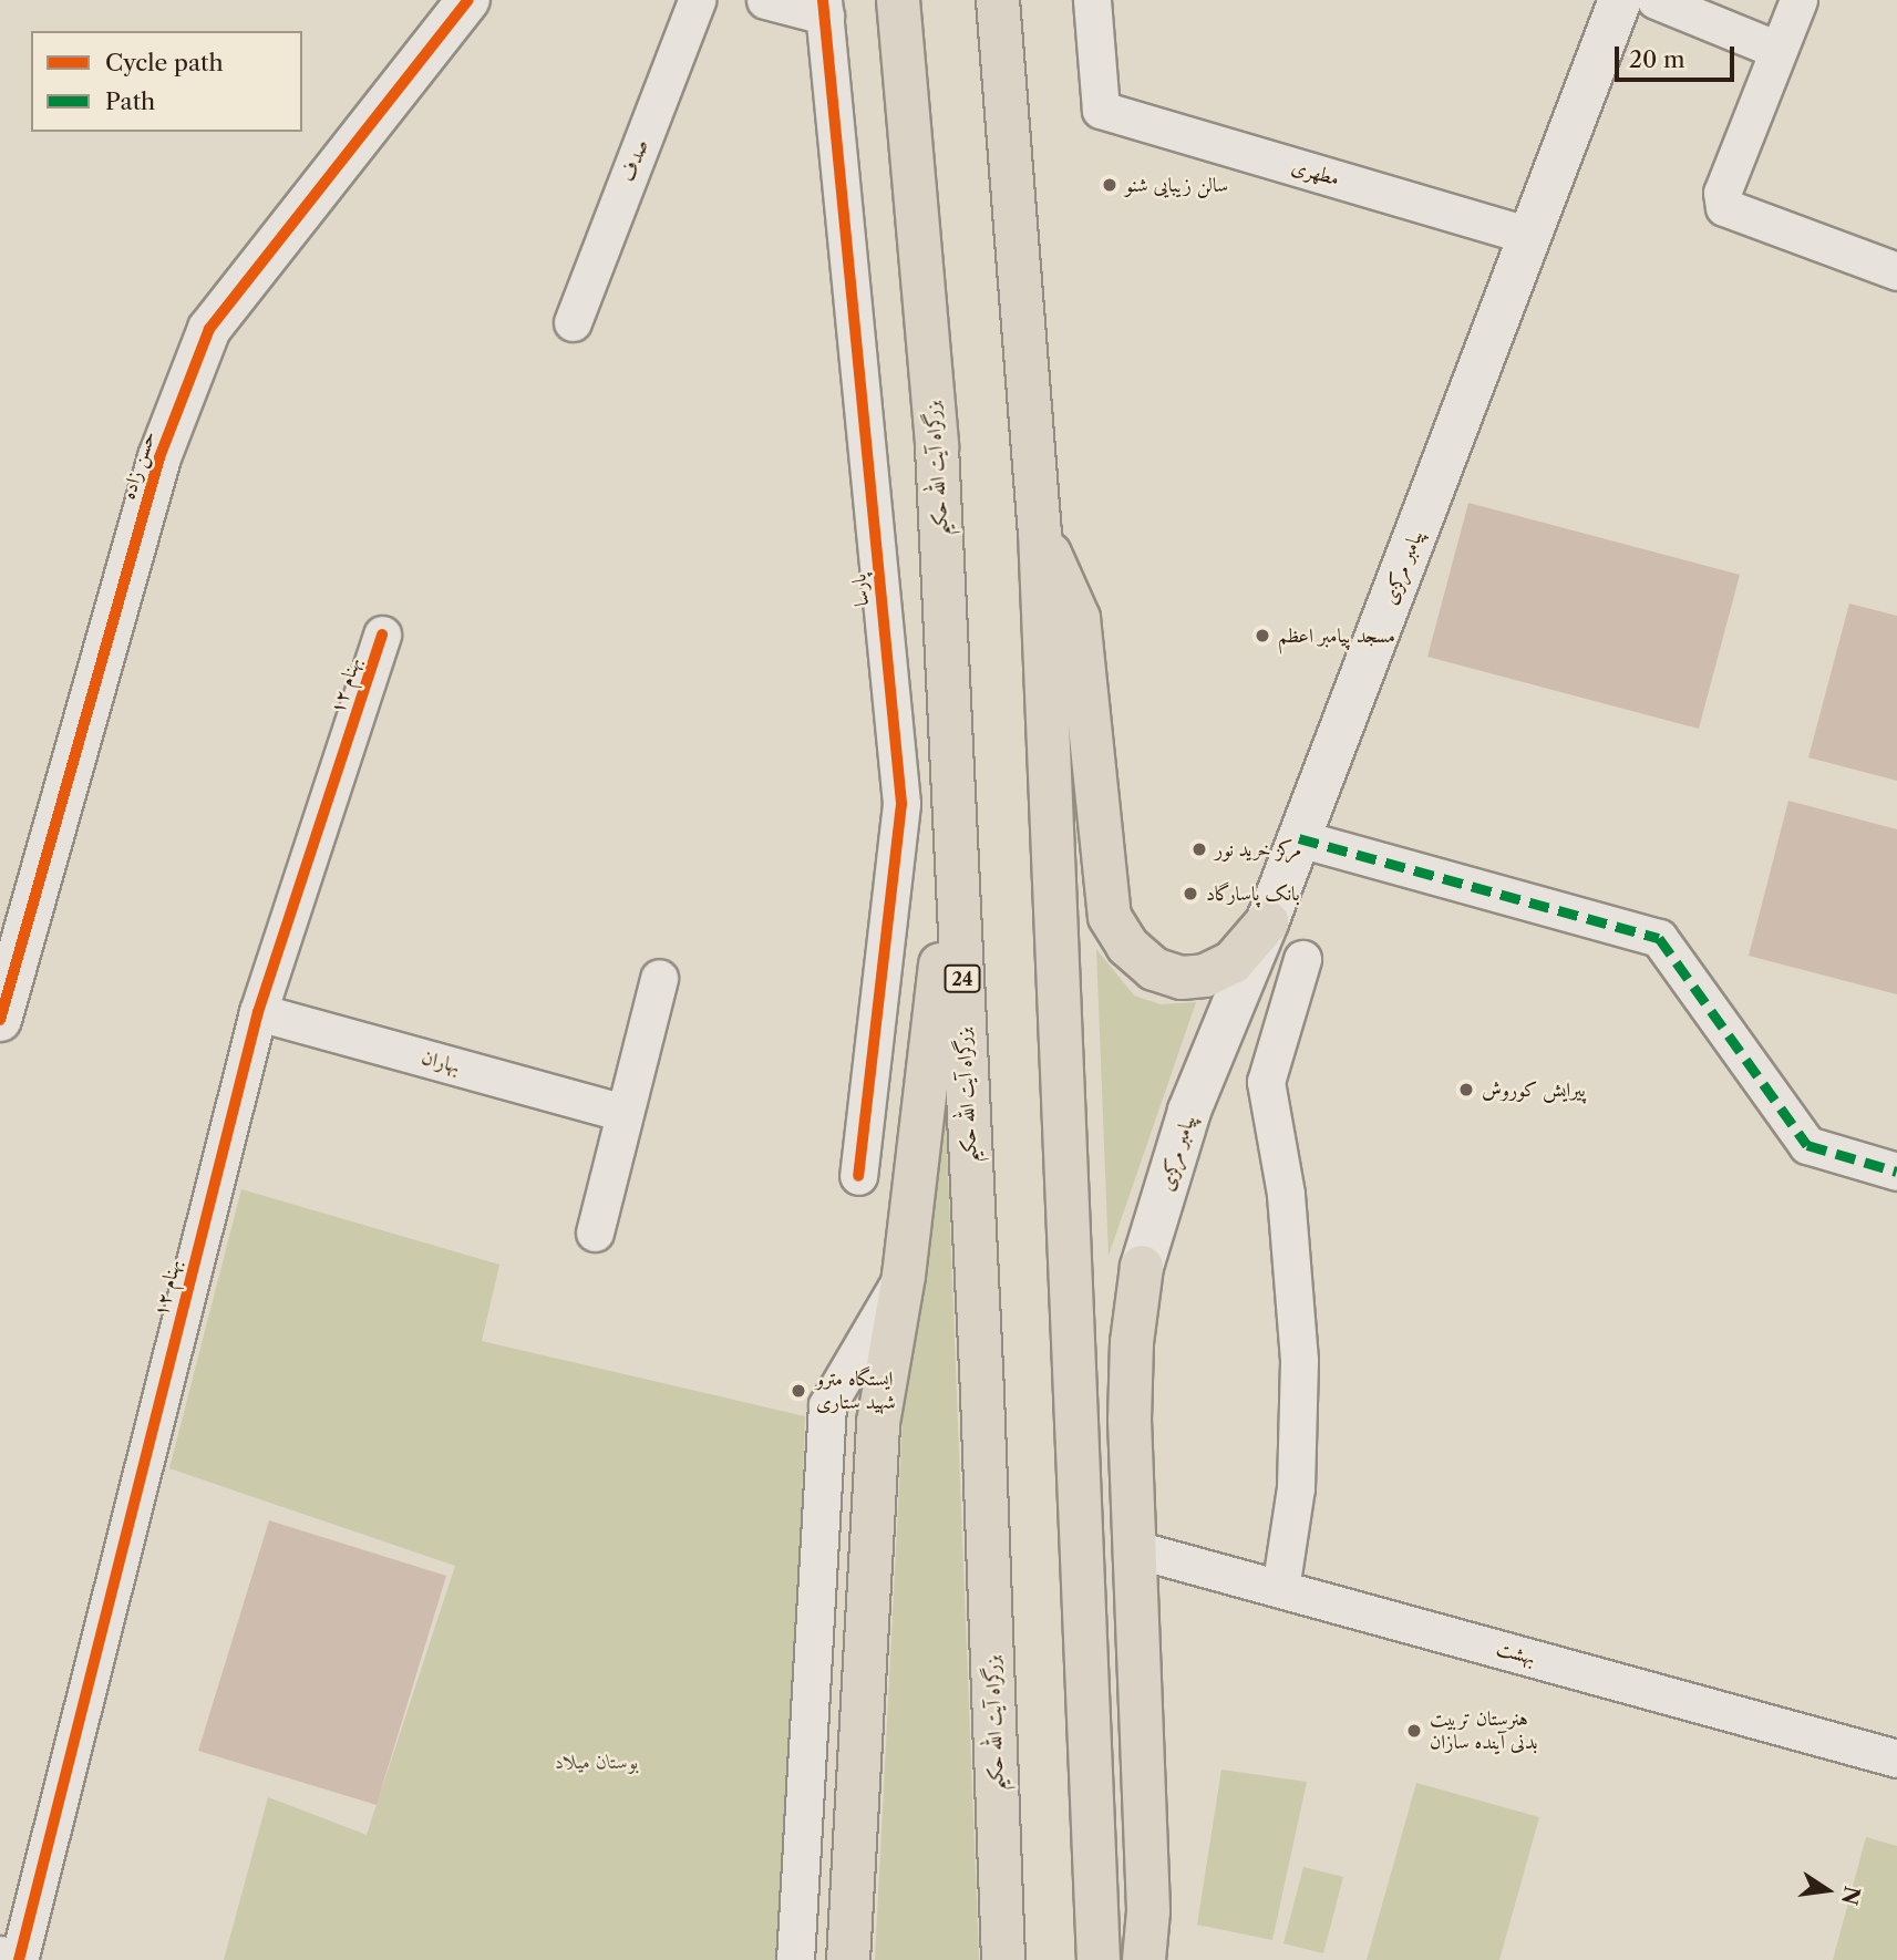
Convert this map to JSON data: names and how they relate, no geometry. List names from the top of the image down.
{
  "streets": {
    "highway": ["بزرگراه آیت الله حکیم", "24"],
    "main road": ["حسن زاده", "پیامبر مرکزی"],
    "street": [
      "صدف",
      "مطهری",
      "پارسا",
      "بهنام ۱۲",
      "بهاران",
      "بهشت"
    ]
  },
  "crossings": [
    ["مطهری", "پیامبر مرکزی"],
    ["بهنام ۱۲", "بهاران"]
  ],
  "parks": ["بوستان میلاد"],
  "places": [
    "سالن زیبایی شنو",
    "مسجد پیامبر اعظم",
    "مرکز خرید نور",
    "بانک پاسارگاد",
    "پیرایش کوروش",
    "ایستگاه مترو شهید ستاری",
    "هنرستان تربیت بدنی آینده سازان"
  ],
  "legend": ["Cycle path", "Path"],
  "scale_bar": "20 m",
  "north": "right"
}
